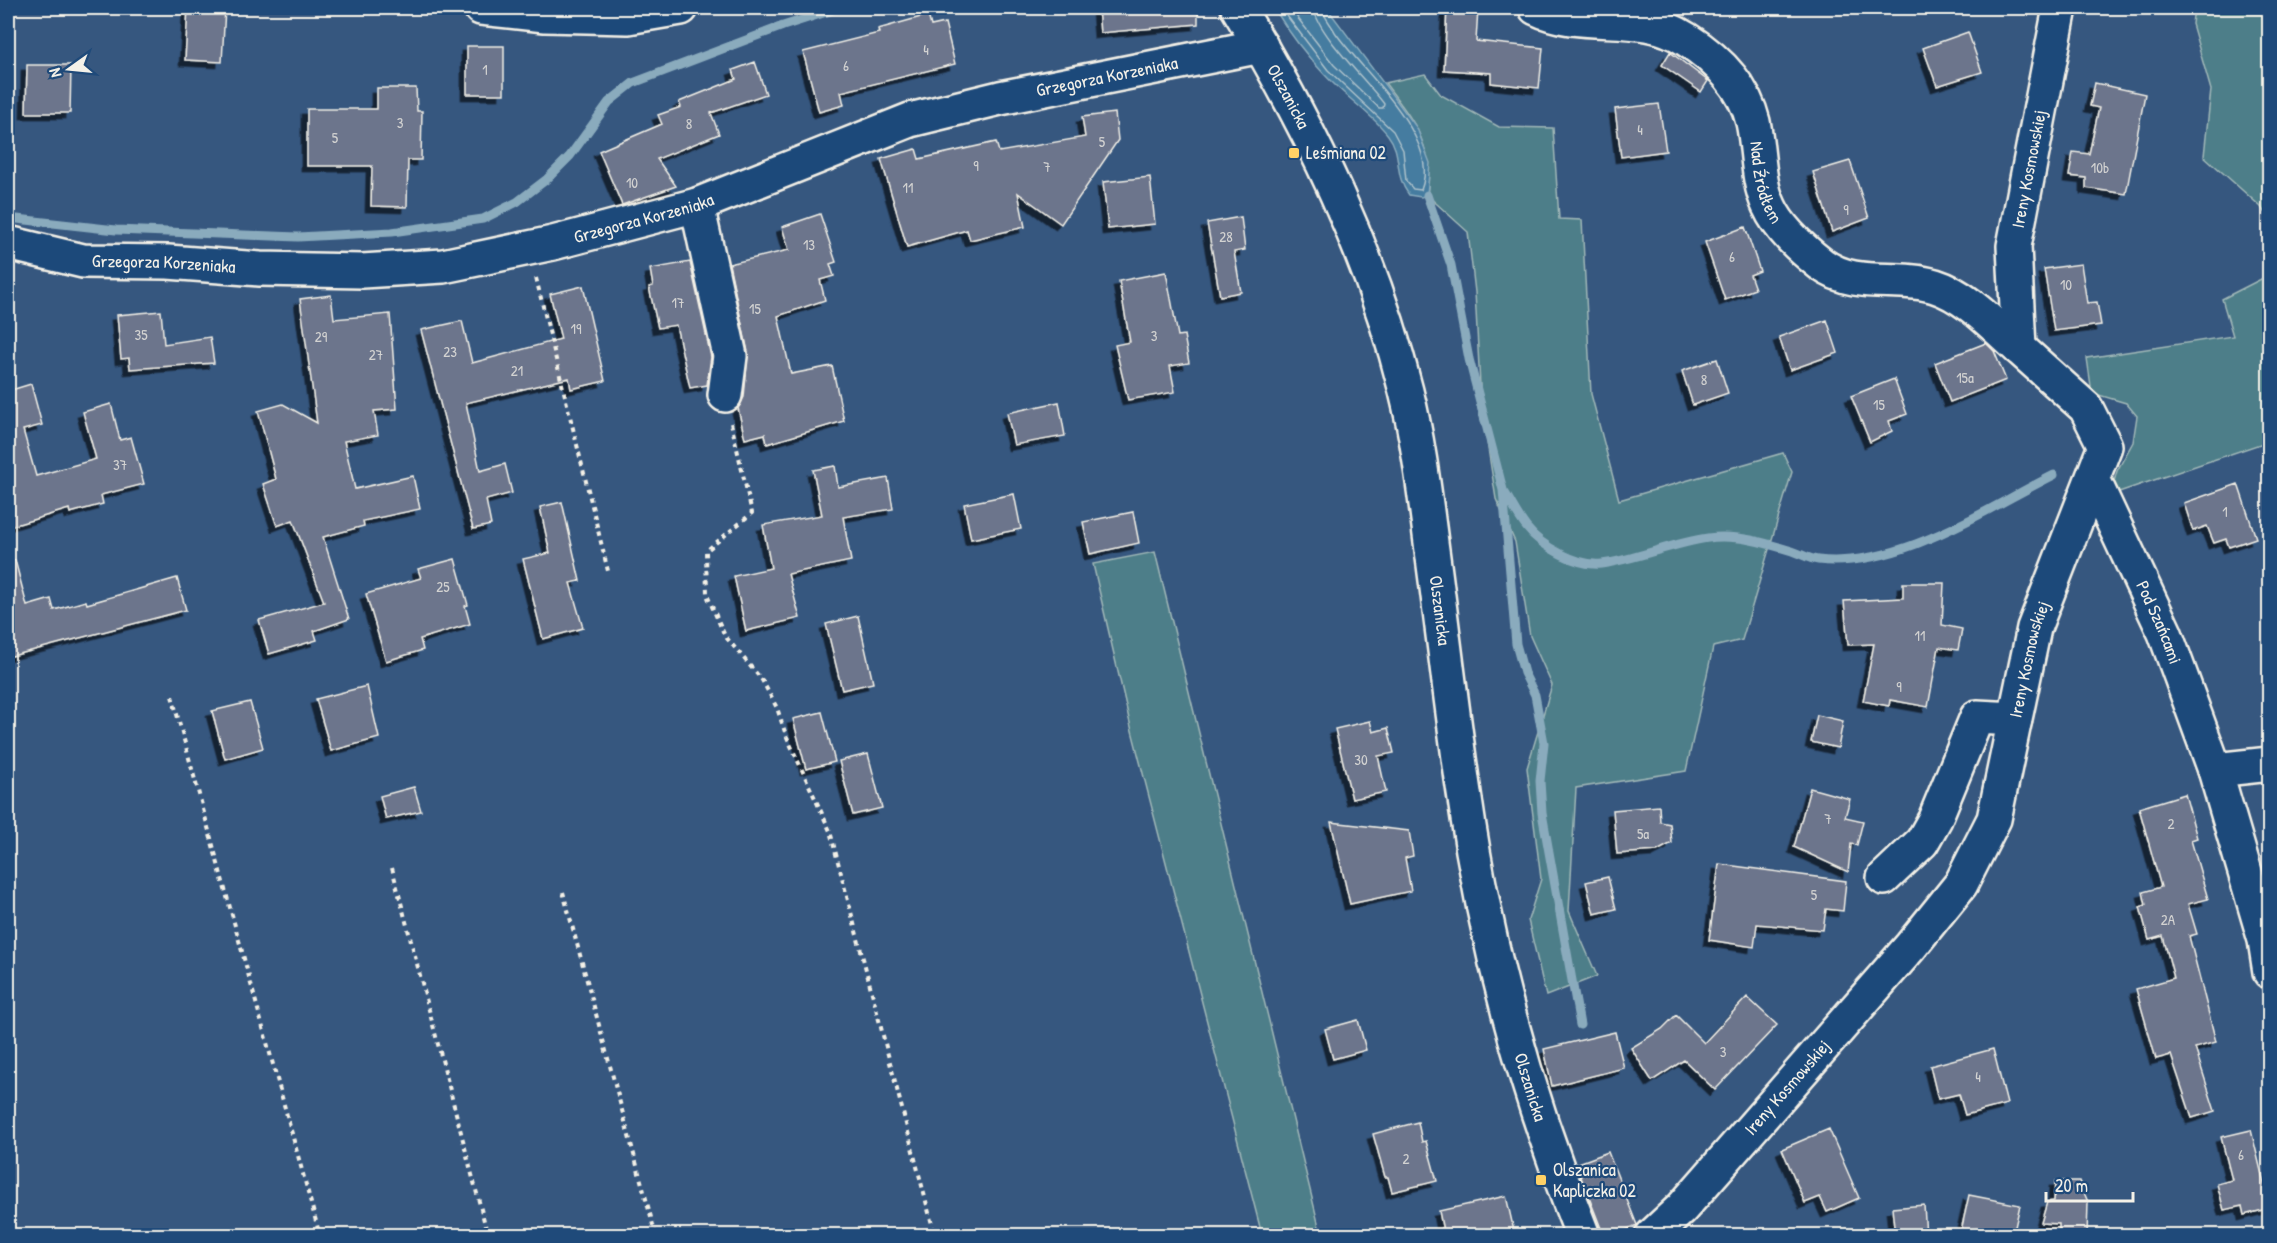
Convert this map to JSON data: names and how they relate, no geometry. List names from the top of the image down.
{
  "streets": {
    "street": [
      "Grzegorza Korzeniaka",
      "Olszanicka",
      "Ireny Kosmowskiej",
      "Nad Źródłem",
      "Pod Szańcami"
    ]
  },
  "crossings": [
    ["Grzegorza Korzeniaka", "Olszanicka"],
    ["Ireny Kosmowskiej", "Nad Źródłem"],
    ["Ireny Kosmowskiej", "Pod Szańcami"]
  ],
  "places": {
    "transit": ["Leśmiana 02", "Olszanica Kapliczka 02"]
  },
  "house_numbers": [
    "4",
    "6",
    "1",
    "3",
    "8",
    "4",
    "5",
    "5",
    "9",
    "7",
    "10b",
    "10",
    "11",
    "9",
    "28",
    "13",
    "6",
    "10",
    "17",
    "15",
    "19",
    "35",
    "3",
    "29",
    "23",
    "27",
    "21",
    "15a",
    "8",
    "15",
    "37",
    "1",
    "25",
    "11",
    "9",
    "30",
    "7",
    "2",
    "5a",
    "5",
    "2A",
    "3",
    "4",
    "6",
    "2"
  ],
  "scale_bar": "20 m",
  "north": "left"
}
